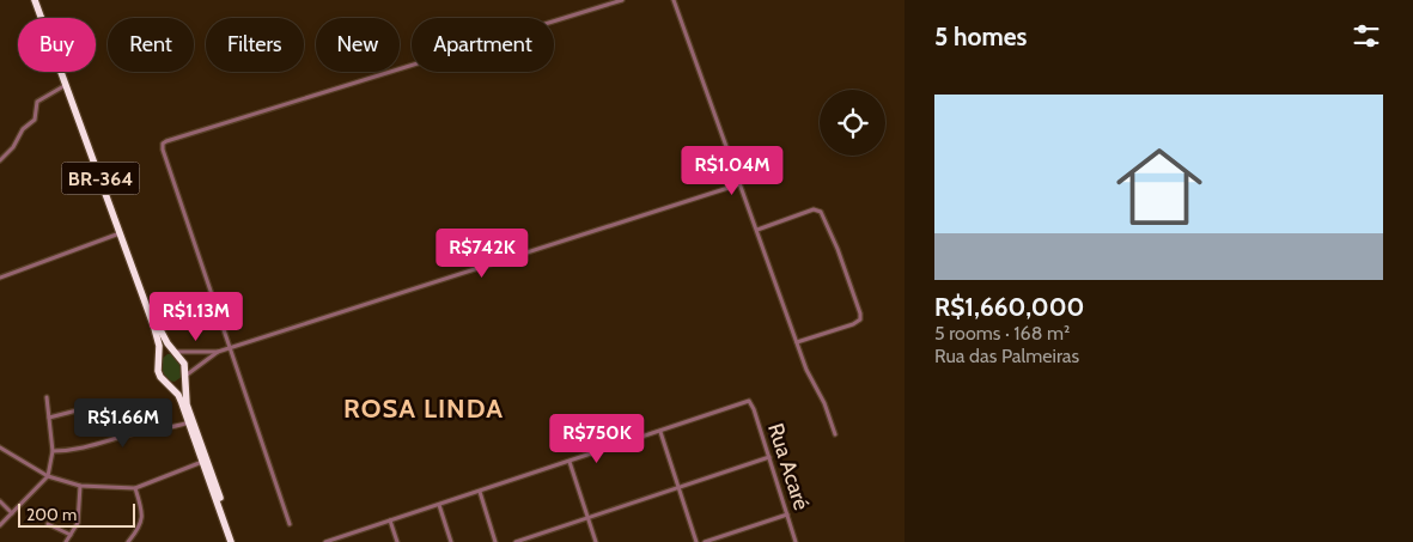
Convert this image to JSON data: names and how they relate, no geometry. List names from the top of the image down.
{
  "streets": {
    "highway": ["BR-364"],
    "street": ["Rua Acaré"]
  },
  "districts": ["ROSA LINDA"],
  "scale_bar": "200 m",
  "page": {
    "heading": "5 homes",
    "chip": [
      "Buy",
      "Rent",
      "Filters",
      "New",
      "Apartment"
    ],
    "list": [
      {
        "name": "R$1,660,000",
        "note": "5 rooms · 168 m² · Rua das Palmeiras"
      }
    ],
    "price": [
      "R$1.04M",
      "R$742K",
      "R$1.13M",
      "R$1.66M",
      "R$750K"
    ],
    "scale": "200 m"
  }
}
